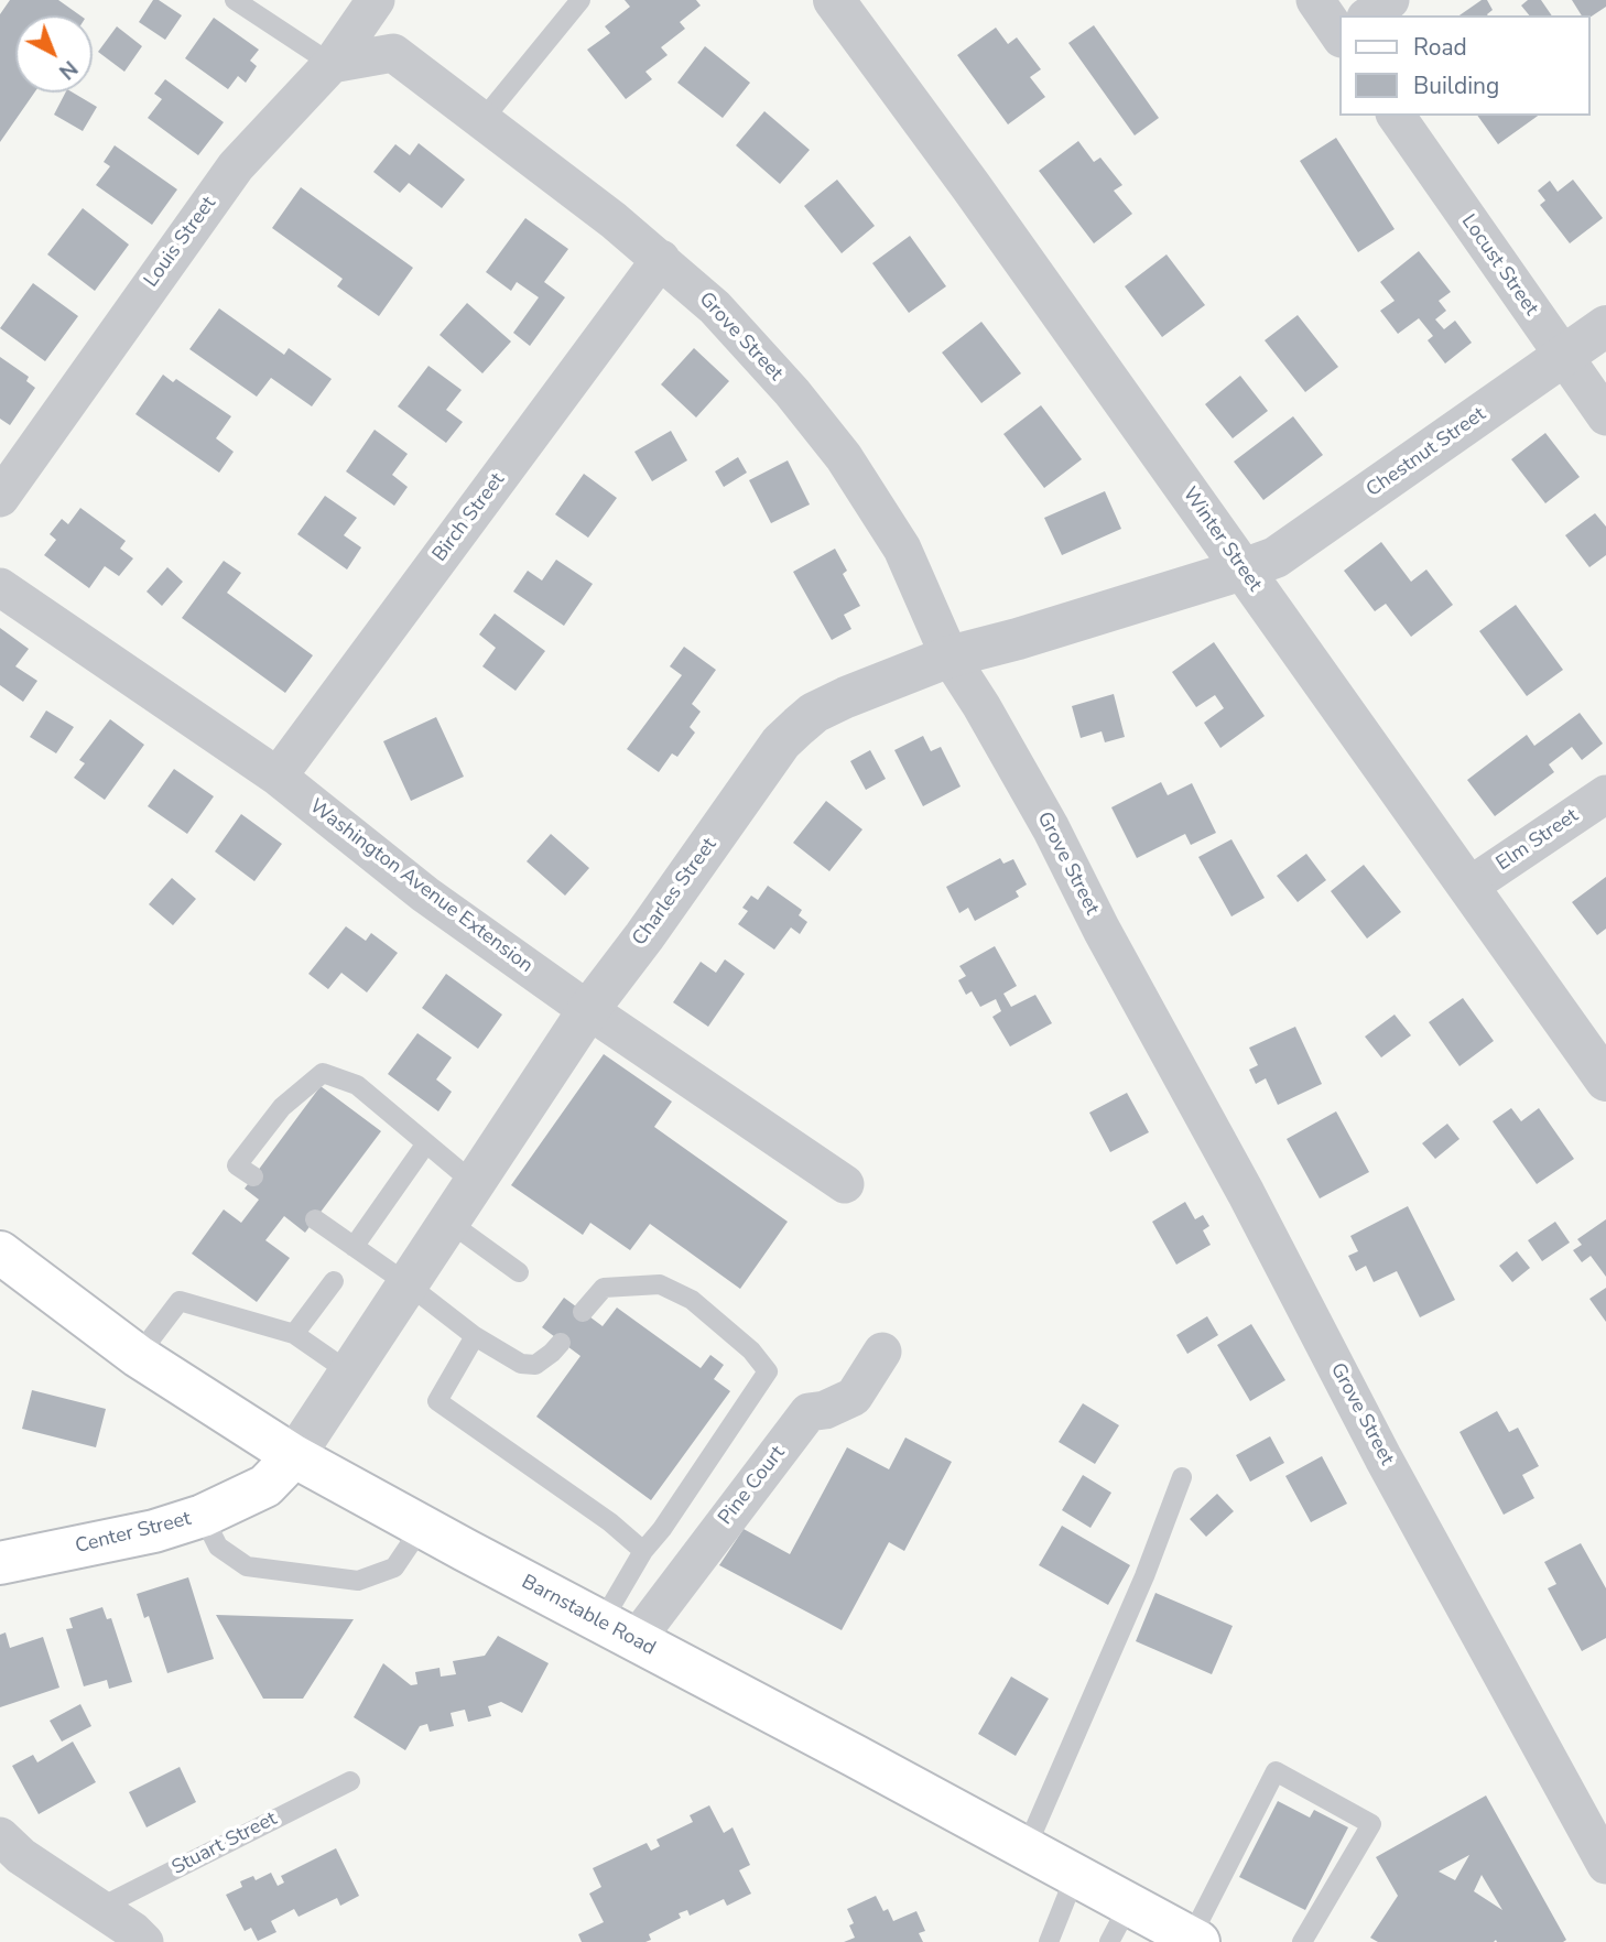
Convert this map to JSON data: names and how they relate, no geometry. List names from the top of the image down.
{
  "streets": {
    "main road": ["Center Street", "Barnstable Road"],
    "street": [
      "Louis Street",
      "Locust Street",
      "Grove Street",
      "Chestnut Street",
      "Birch Street",
      "Winter Street",
      "Elm Street",
      "Washington Avenue Extension",
      "Charles Street",
      "Pine Court"
    ],
    "lane": ["Stuart Street"]
  },
  "crossings": [
    ["Louis Street", "Grove Street"],
    ["Locust Street", "Chestnut Street"],
    ["Grove Street", "Birch Street"],
    ["Grove Street", "Charles Street"],
    ["Chestnut Street", "Winter Street"],
    ["Chestnut Street", "Charles Street"],
    ["Birch Street", "Washington Avenue Extension"],
    ["Winter Street", "Elm Street"],
    ["Winter Street", "Charles Street"],
    ["Washington Avenue Extension", "Charles Street"],
    ["Charles Street", "Center Street"],
    ["Charles Street", "Barnstable Road"],
    ["Pine Court", "Barnstable Road"],
    ["Center Street", "Barnstable Road"]
  ],
  "legend": ["Road", "Building"],
  "north": "bottom right"
}
